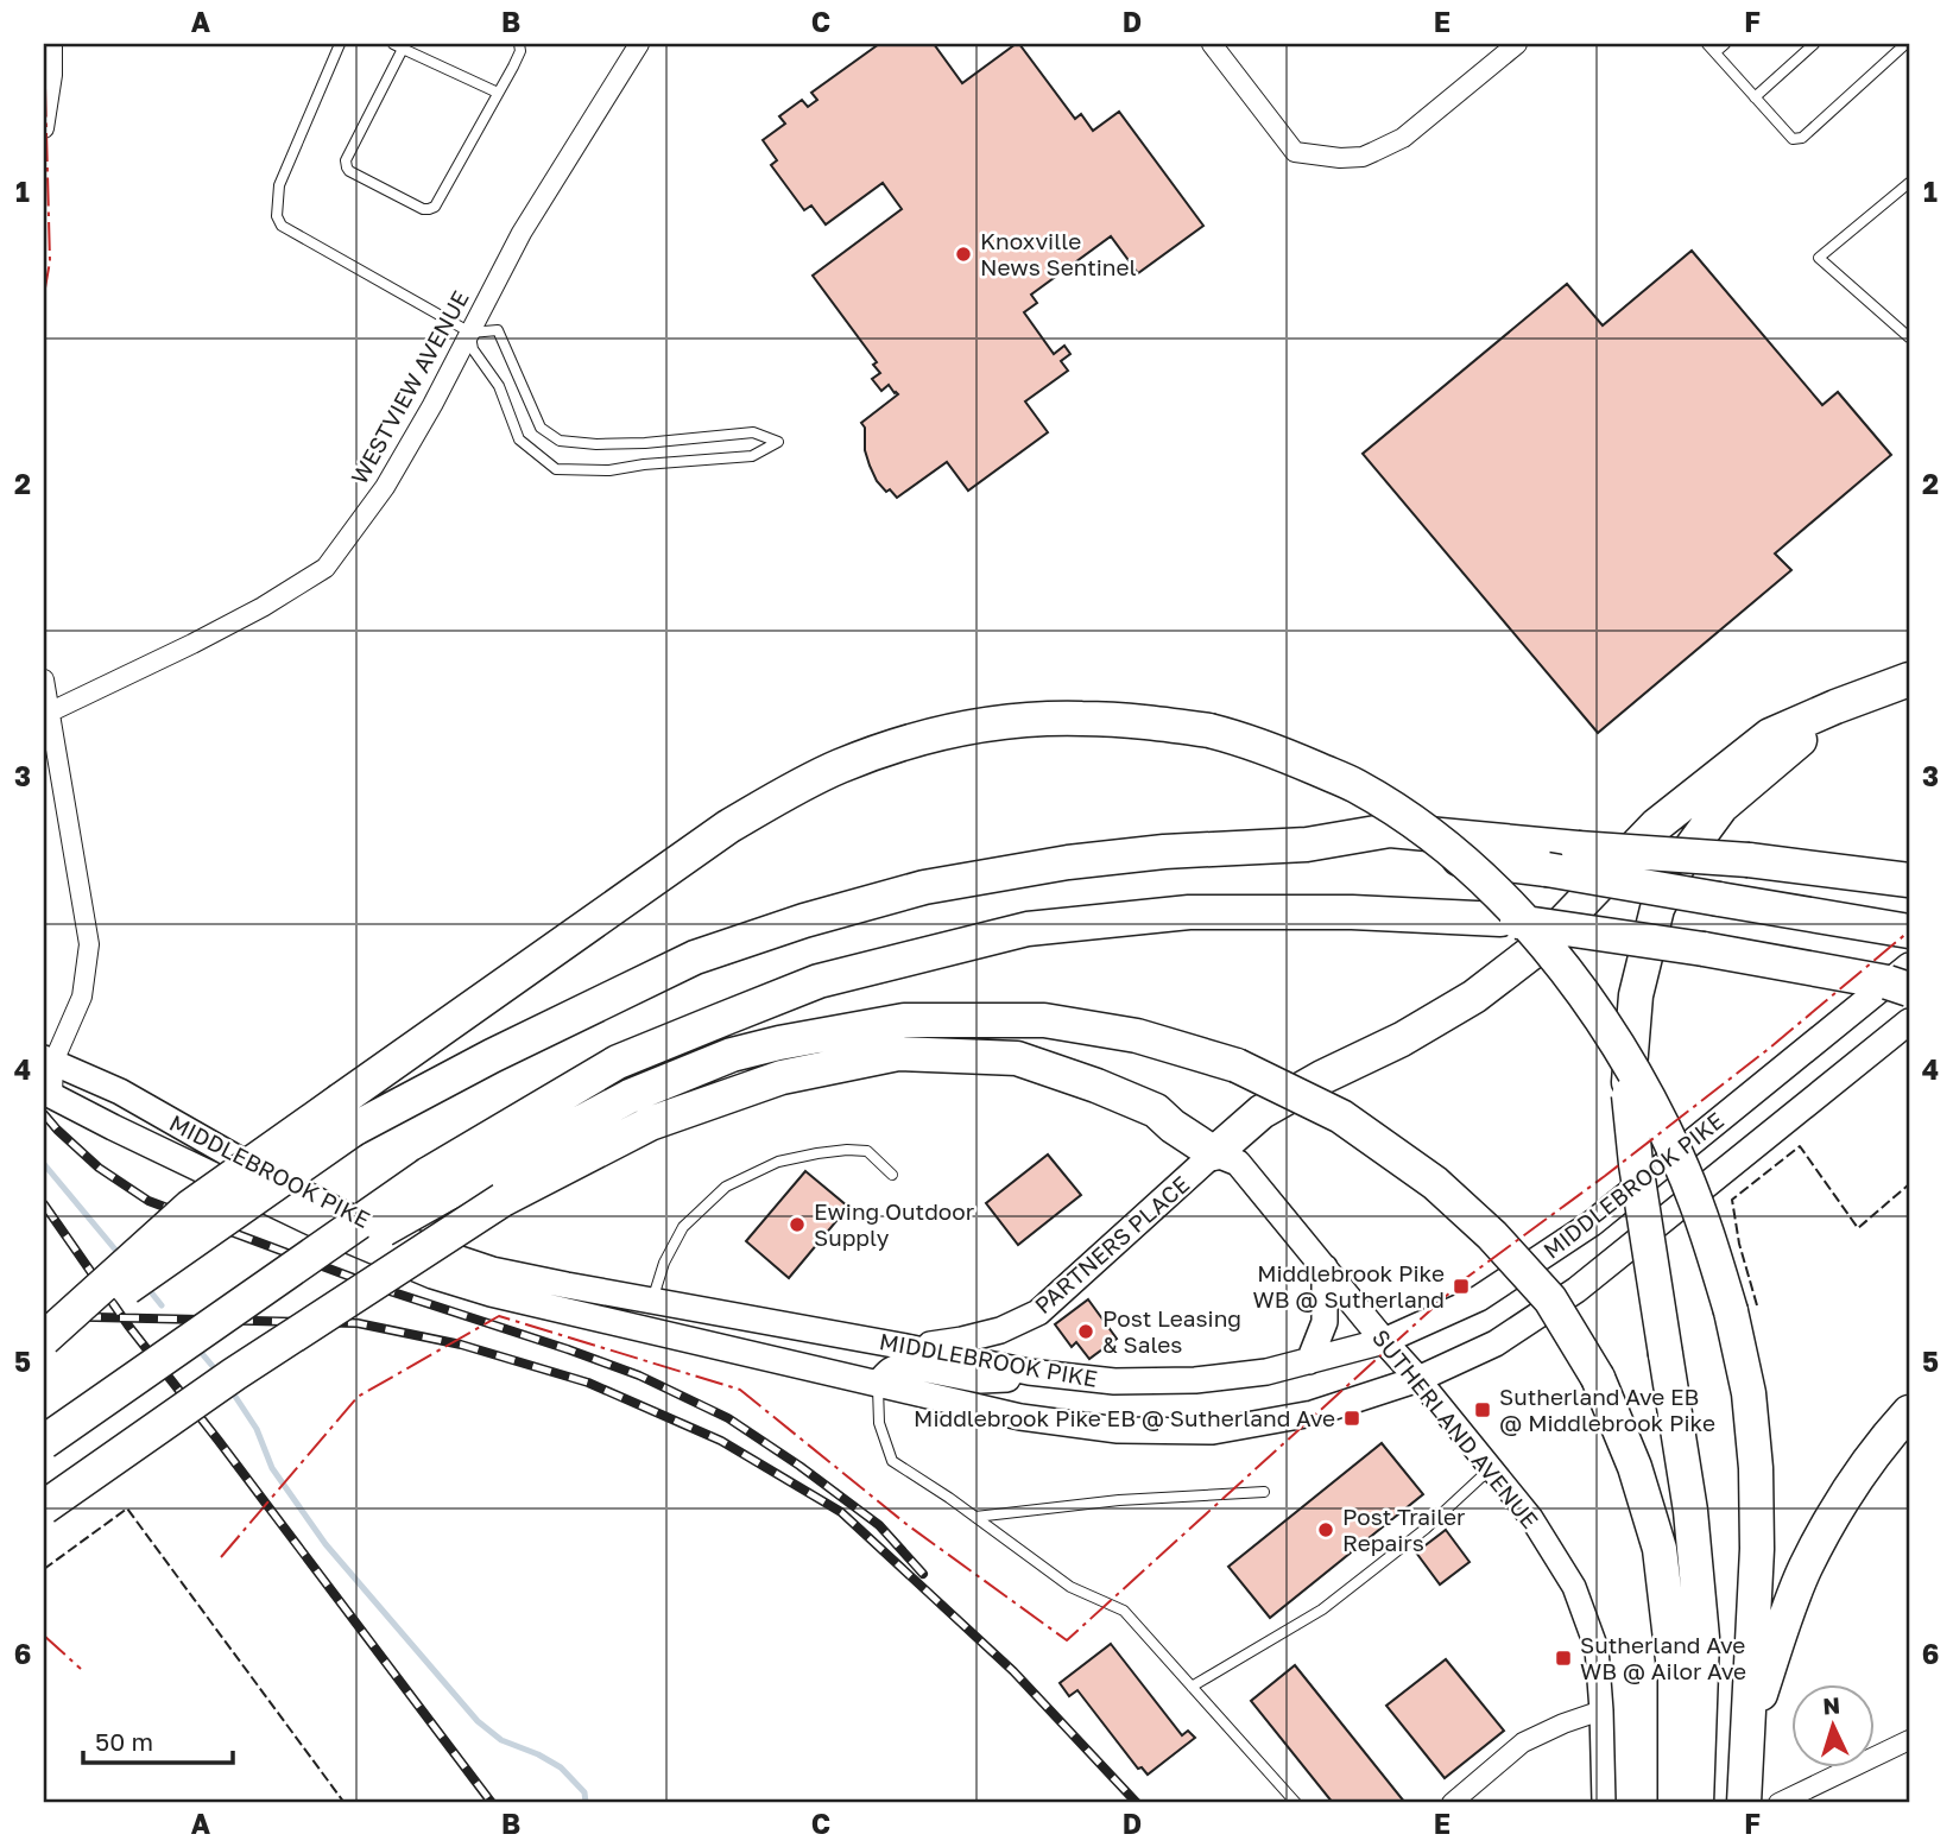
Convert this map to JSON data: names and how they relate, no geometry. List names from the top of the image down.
{
  "streets": {
    "main road": ["MIDDLEBROOK PIKE", "PARTNERS PLACE", "SUTHERLAND AVENUE"],
    "street": ["WESTVIEW AVENUE"]
  },
  "crossings": [
    ["MIDDLEBROOK PIKE", "PARTNERS PLACE"],
    ["MIDDLEBROOK PIKE", "SUTHERLAND AVENUE"],
    ["PARTNERS PLACE", "SUTHERLAND AVENUE"]
  ],
  "places": {
    "other": [
      "Knoxville News Sentinel",
      "Ewing Outdoor Supply",
      "Post Leasing & Sales",
      "Post Trailer Repairs"
    ],
    "transit": [
      "Middlebrook Pike WB @ Sutherland",
      "Sutherland Ave EB @ Middlebrook Pike",
      "Middlebrook Pike EB @ Sutherland Ave",
      "Sutherland Ave WB @ Ailor Ave"
    ]
  },
  "scale_bar": "50 m",
  "north": "top",
  "grid": {
    "columns": [
      "A",
      "B",
      "C",
      "D",
      "E",
      "F"
    ],
    "rows": [
      "1",
      "2",
      "3",
      "4",
      "5",
      "6"
    ]
  }
}
